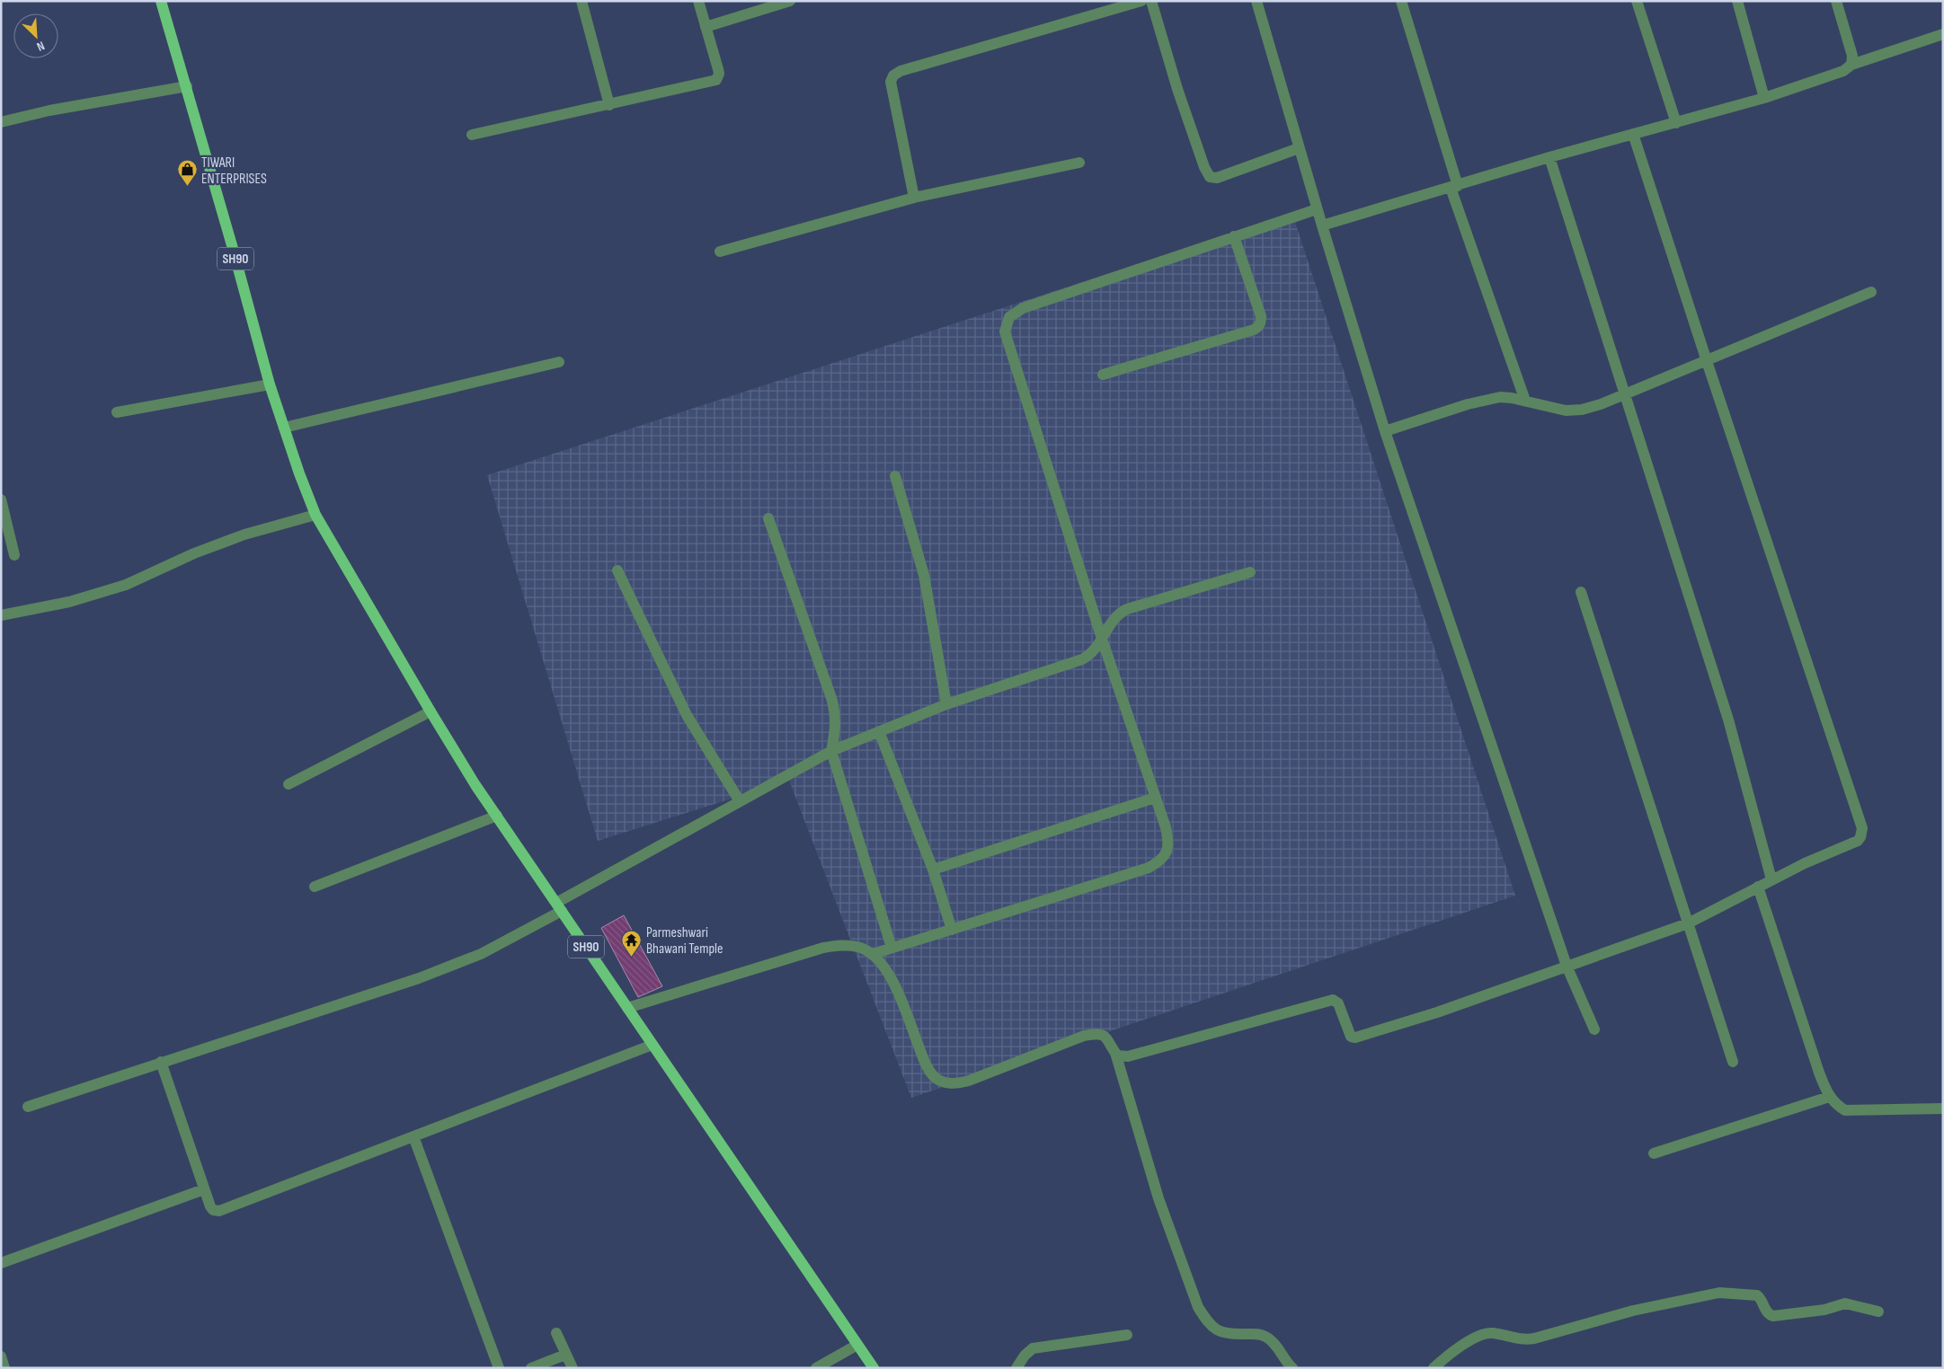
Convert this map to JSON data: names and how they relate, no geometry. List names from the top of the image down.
{
  "streets": {
    "main road": ["SH90"]
  },
  "places": {
    "shop": ["TIWARI ENTERPRISES"],
    "temple": ["Parmeshwari Bhawani Temple"]
  },
  "north": "bottom right"
}
